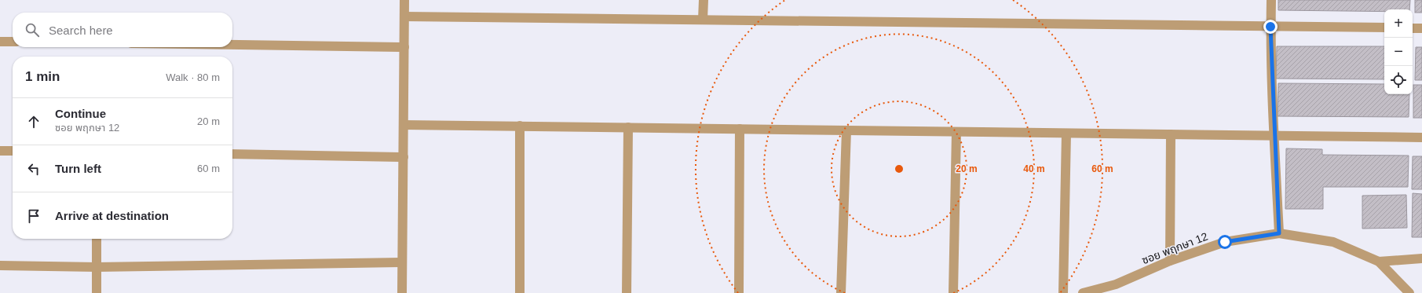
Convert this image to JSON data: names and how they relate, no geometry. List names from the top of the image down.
{
  "streets": {
    "street": ["ซอย พฤกษา 12"]
  },
  "page": {
    "map_buttons": ["+", "−"],
    "search": "Search here",
    "heading": ["1 min", "Walk · 80 m"],
    "list": [
      ["Continue", "ซอย พฤกษา 12", "20 m"],
      ["Turn left", "60 m"],
      "Arrive at destination"
    ]
  },
  "rings": ["20 m", "40 m", "60 m"]
}
